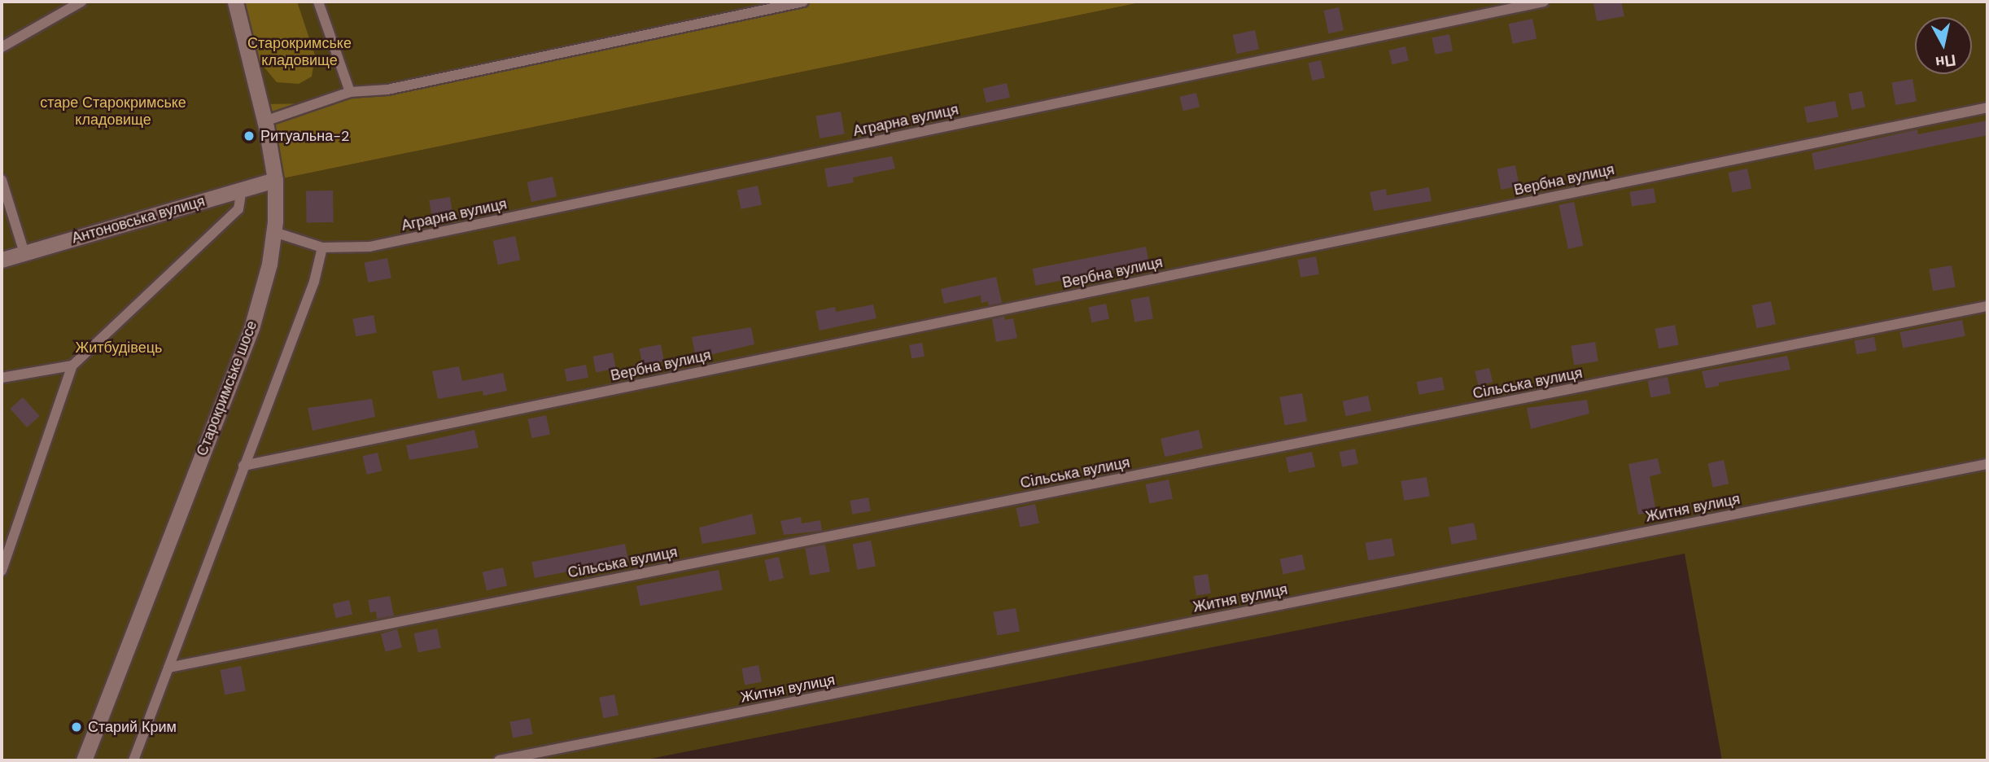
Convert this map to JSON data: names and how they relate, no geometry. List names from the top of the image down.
{
  "streets": {
    "street": ["Антоновська вулиця", "Старокримське шосе"],
    "lane": [
      "Аграрна вулиця",
      "Вербна вулиця",
      "Сільська вулиця",
      "Житня вулиця"
    ]
  },
  "crossings": [
    ["Аграрна вулиця", "Старокримське шосе"],
    ["Антоновська вулиця", "Старокримське шосе"]
  ],
  "parks": ["Старокримське кладовище", "старе Старокримське кладовище", "Житбудівець"],
  "places": ["Ритуальна-2", "Старий Крим"],
  "north": "bottom"
}
